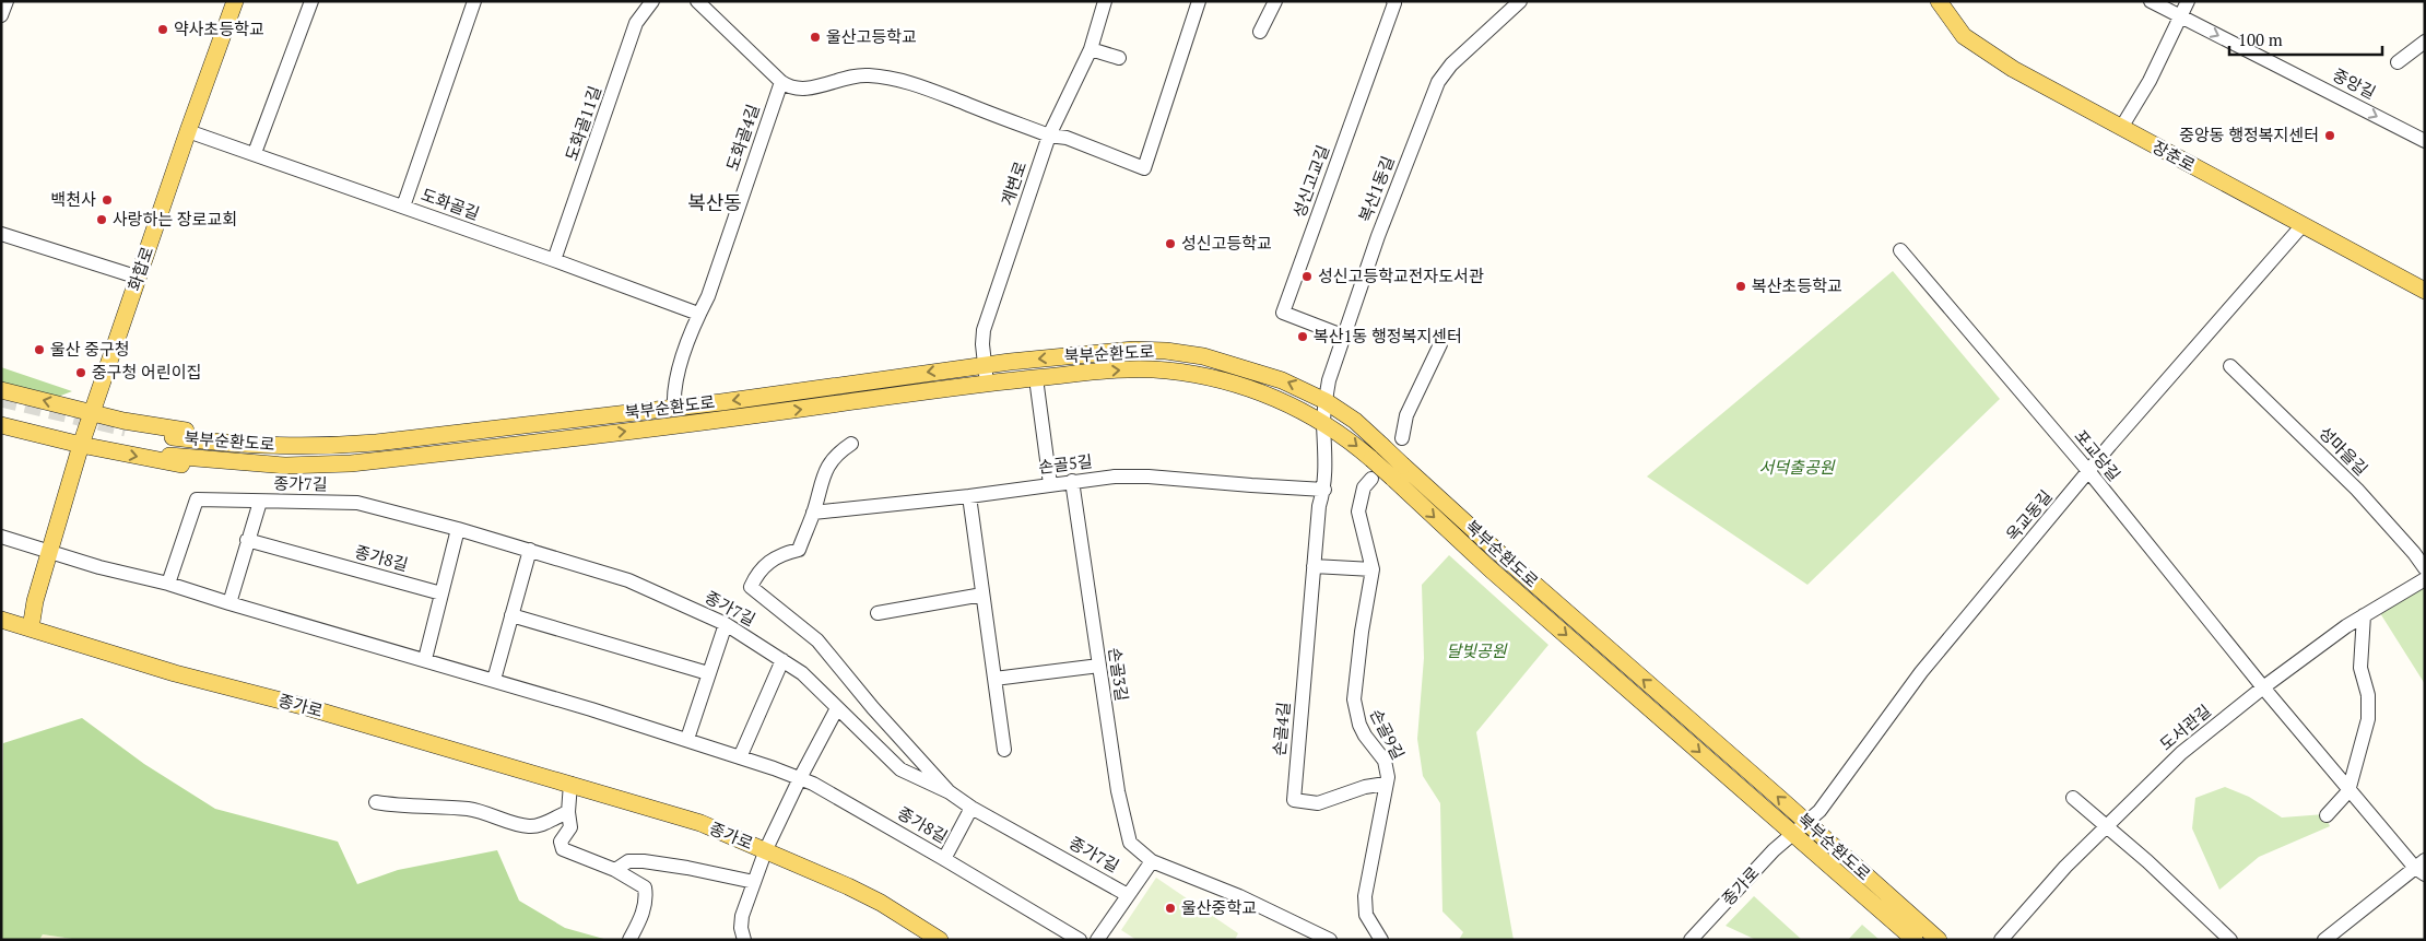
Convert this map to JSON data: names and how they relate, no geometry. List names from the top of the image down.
{
  "streets": {
    "main road": [
      "장춘로",
      "화합로",
      "북부순환도로",
      "종가로"
    ],
    "street": [
      "중앙길",
      "도화골11길",
      "도화골4길",
      "성신고교길",
      "계변로",
      "복산1동길",
      "도화골길",
      "성마을길",
      "포교당길",
      "손골5길",
      "종가7길",
      "옥교동길",
      "종가8길",
      "손골3길",
      "도서관길",
      "손골4길",
      "손골9길"
    ]
  },
  "crossings": [
    ["도화골11길", "도화골길"],
    ["도화골4길", "도화골길"],
    ["도화골4길", "북부순환도로"],
    ["장춘로", "옥교동길"],
    ["성신고교길", "복산1동길"],
    ["계변로", "북부순환도로"],
    ["복산1동길", "북부순환도로"],
    ["복산1동길", "손골4길"],
    ["도화골길", "화합로"],
    ["북부순환도로", "옥교동길"],
    ["북부순환도로", "종가로"],
    ["북부순환도로", "손골4길"],
    ["포교당길", "옥교동길"],
    ["포교당길", "도서관길"],
    ["손골5길", "손골3길"],
    ["손골5길", "손골4길"],
    ["종가7길", "종가8길"],
    ["옥교동길", "종가로"],
    ["손골4길", "손골9길"]
  ],
  "one_way": ["중앙길"],
  "districts": ["복산동"],
  "parks": ["서덕출공원", "달빛공원"],
  "places": [
    "약사초등학교",
    "울산고등학교",
    "중앙동 행정복지센터",
    "백천사",
    "사랑하는 장로교회",
    "성신고등학교",
    "성신고등학교전자도서관",
    "복산초등학교",
    "복산1동 행정복지센터",
    "울산 중구청",
    "중구청 어린이집",
    "울산중학교"
  ],
  "scale_bar": "100 m"
}
